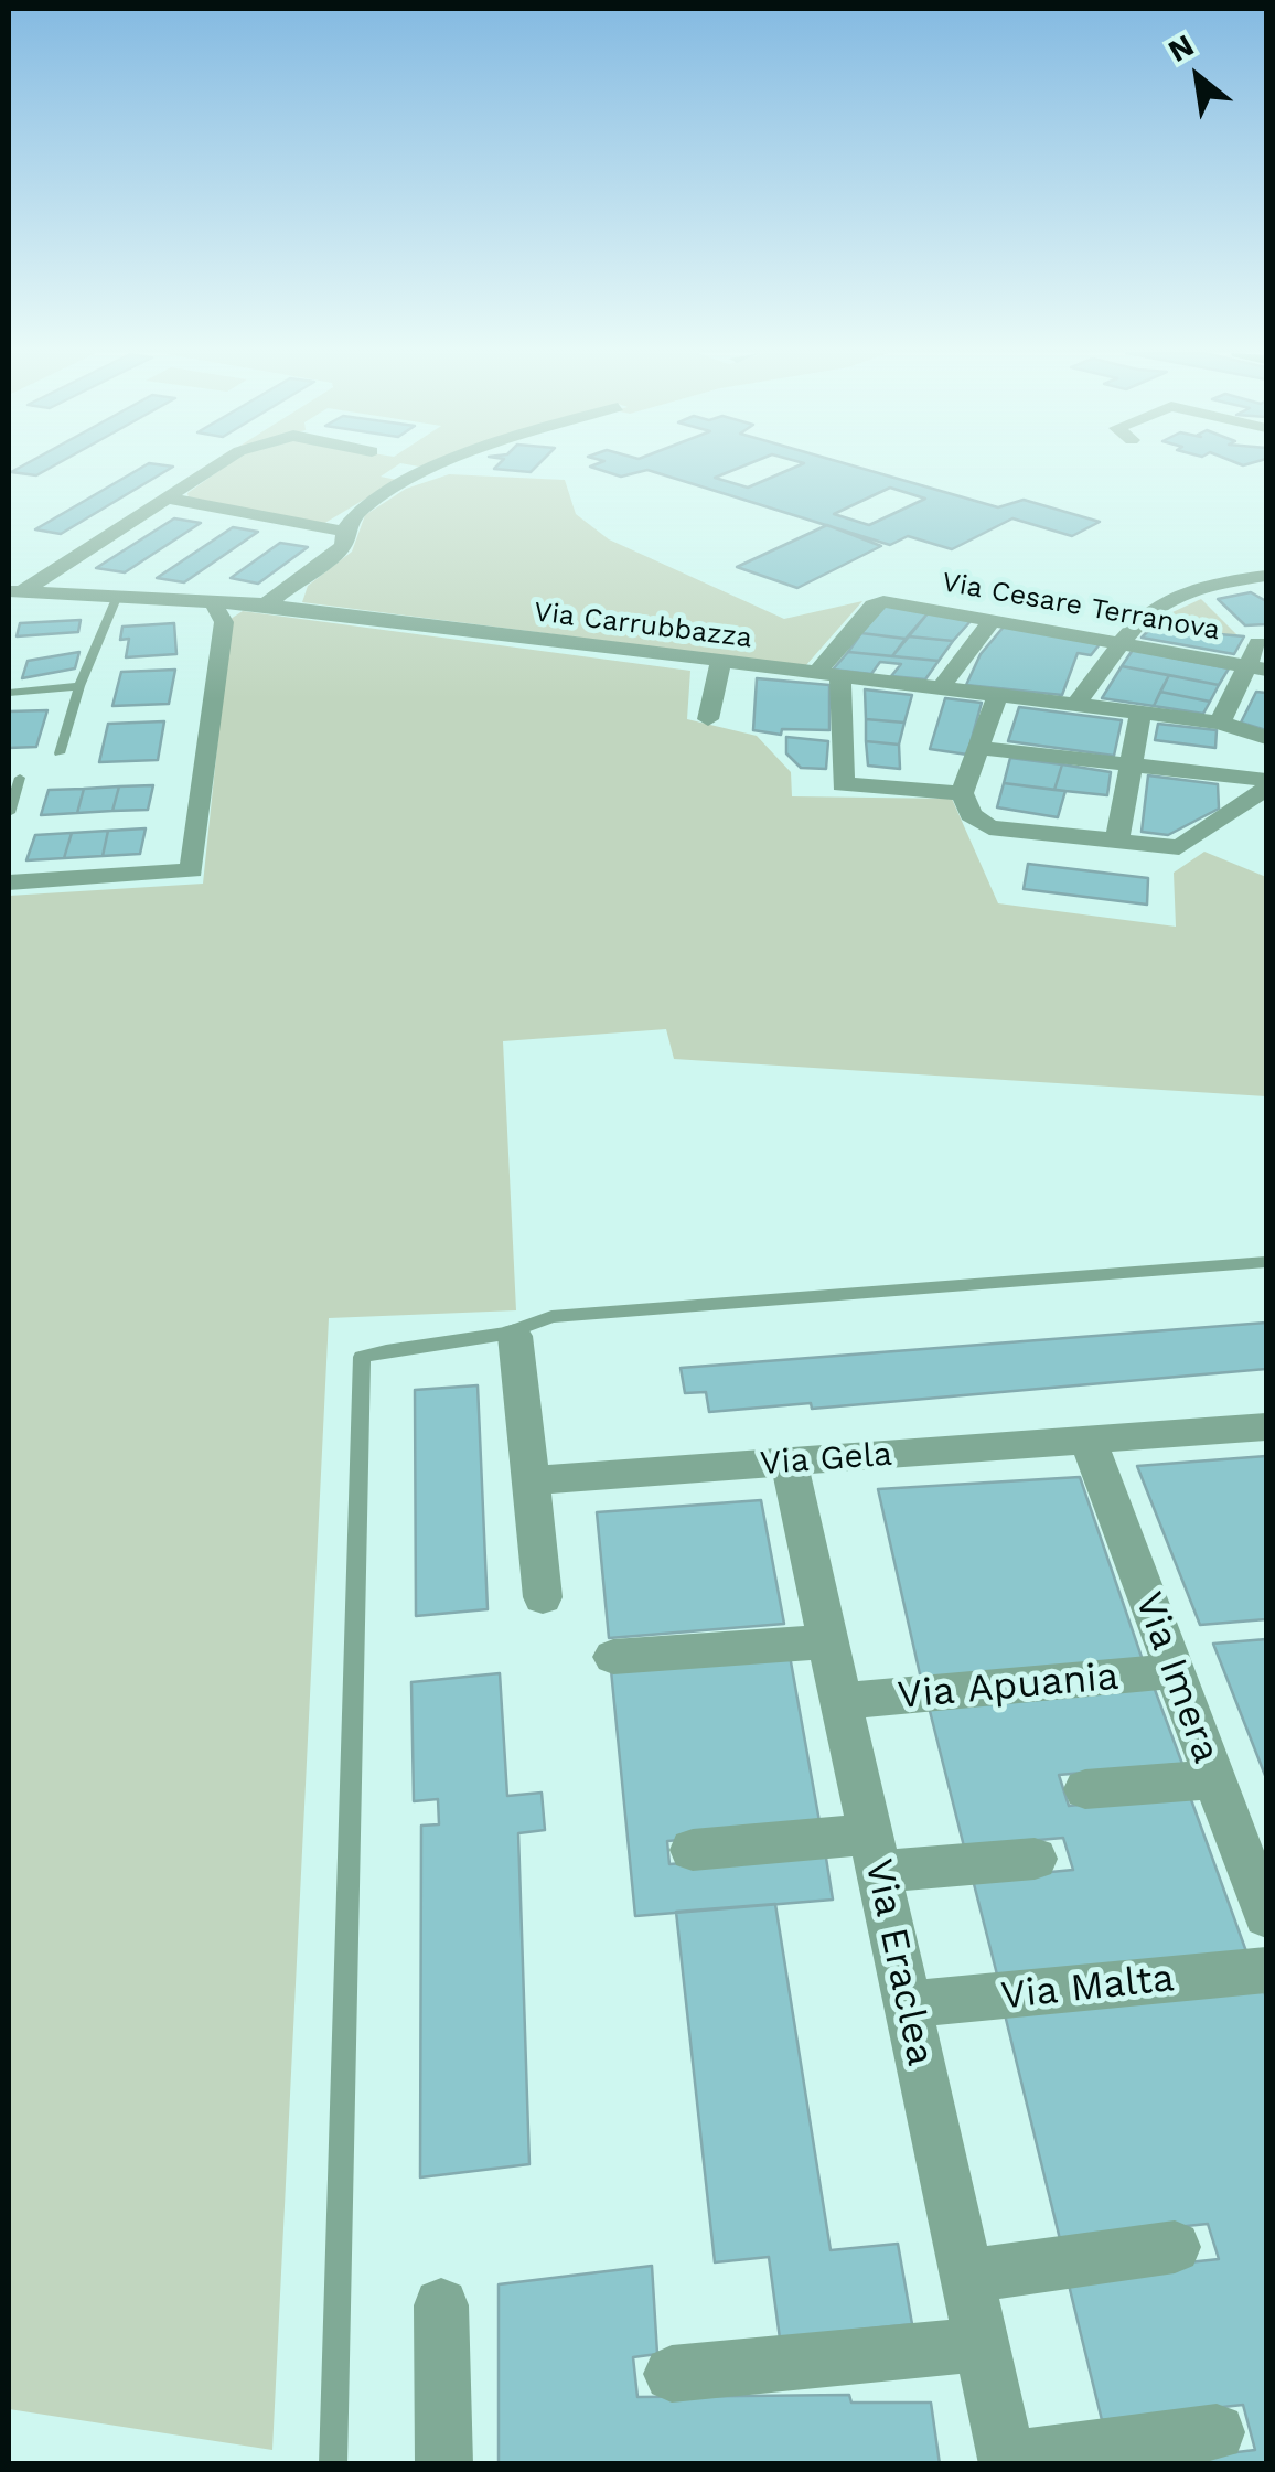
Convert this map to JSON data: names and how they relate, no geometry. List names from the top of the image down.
{
  "streets": {
    "street": [
      "Via Cesare Terranova",
      "Via Carrubbazza",
      "Via Gela",
      "Via Imera",
      "Via Apuania",
      "Via Eraclea",
      "Via Malta"
    ]
  },
  "crossings": [
    ["Via Cesare Terranova", "Via Carrubbazza"],
    ["Via Gela", "Via Imera"],
    ["Via Gela", "Via Eraclea"],
    ["Via Imera", "Via Apuania"],
    ["Via Apuania", "Via Eraclea"],
    ["Via Eraclea", "Via Malta"]
  ],
  "north": "top left"
}
